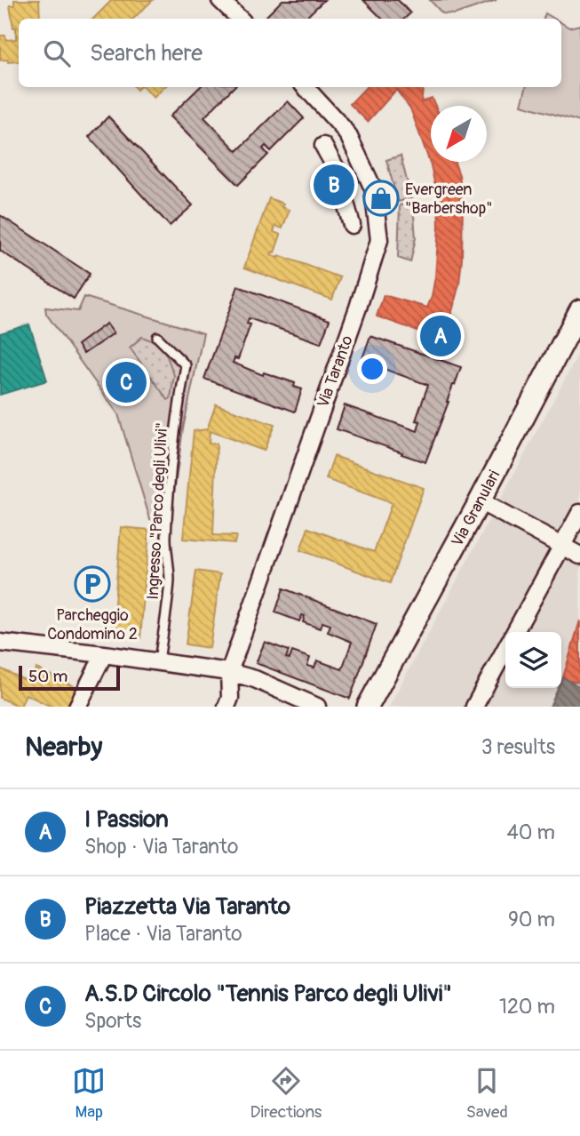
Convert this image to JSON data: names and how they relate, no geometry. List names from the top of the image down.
{
  "streets": {
    "street": ["Via Taranto", "Via Granulari"],
    "lane": ["Ingresso \"Parco degli Ulivi\""]
  },
  "places": {
    "shop": ["Evergreen \"Barbershop\""],
    "parking": ["Parcheggio Condomino 2"]
  },
  "scale_bar": "50 m",
  "north": "bottom left",
  "page": {
    "search": "Search here",
    "pins": ["B", "A", "C"],
    "scale": "50 m",
    "heading": ["Nearby", "3 results"],
    "list": [
      {
        "mark": "A",
        "name": "I Passion",
        "note": "Shop · Via Taranto",
        "value": "40 m"
      },
      {
        "mark": "B",
        "name": "Piazzetta Via Taranto",
        "note": "Place · Via Taranto",
        "value": "90 m"
      },
      {
        "mark": "C",
        "name": "A.S.D Circolo \"Tennis Parco degli Ulivi\"",
        "note": "Sports",
        "value": "120 m"
      }
    ],
    "nav": ["Map", "Directions", "Saved"]
  }
}
